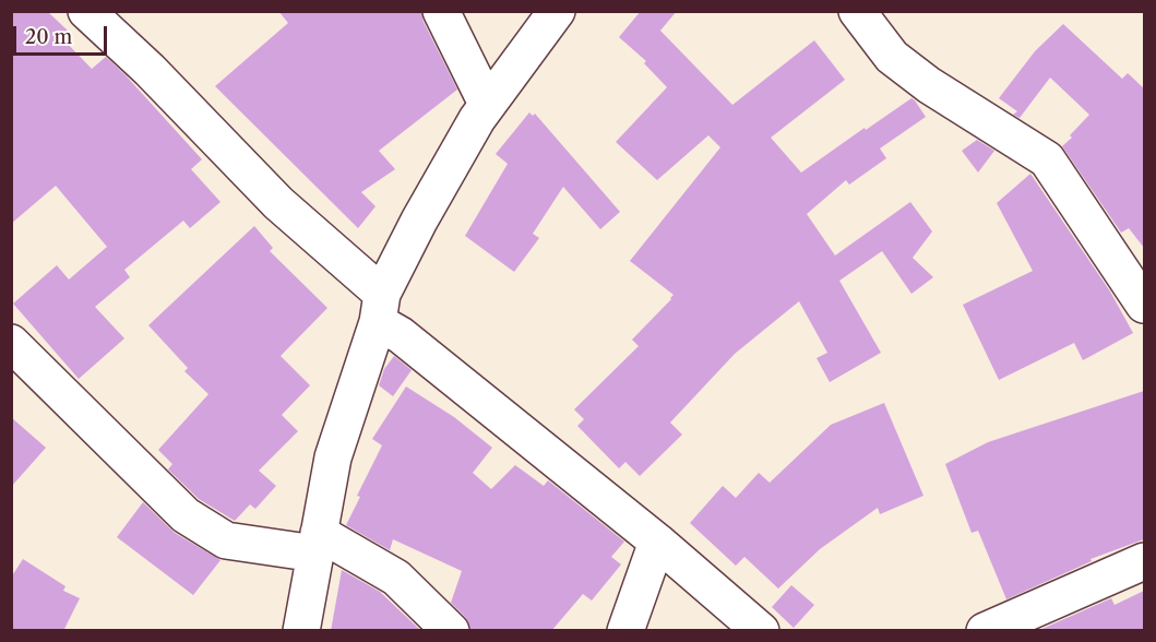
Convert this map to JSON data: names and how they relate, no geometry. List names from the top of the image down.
{
  "scale_bar": "20 m"
}
